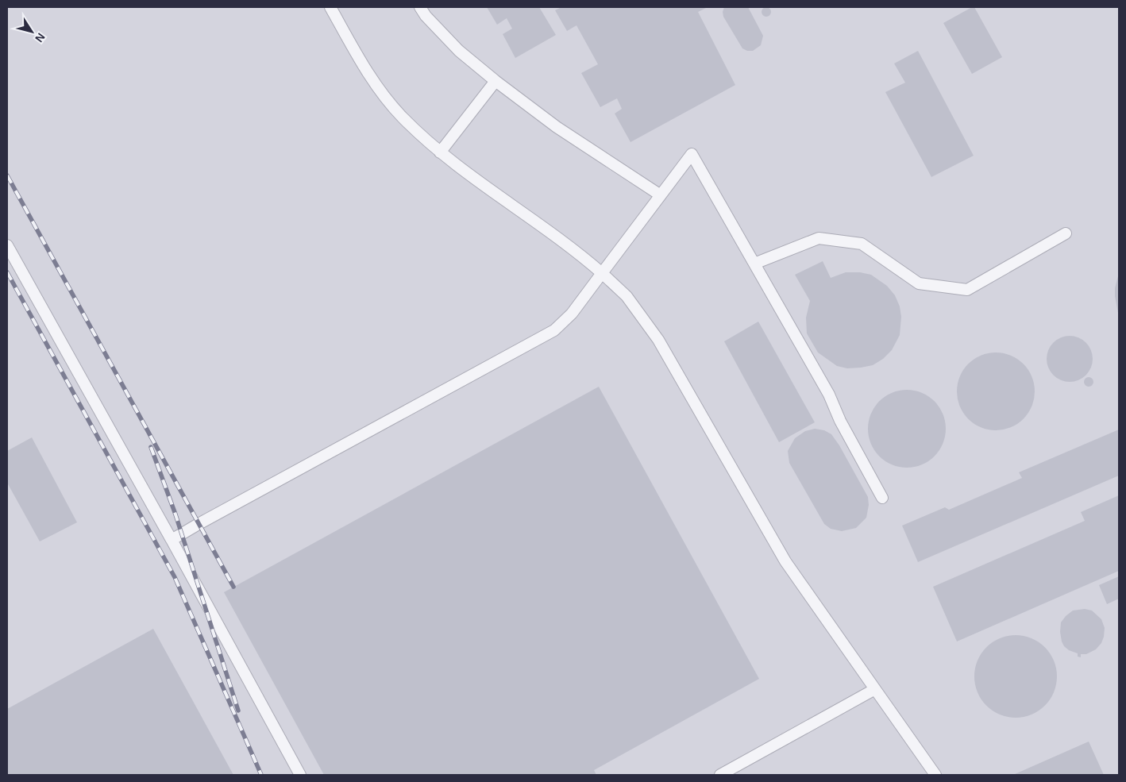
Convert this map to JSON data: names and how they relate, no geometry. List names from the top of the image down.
{
  "north": "bottom right"
}
